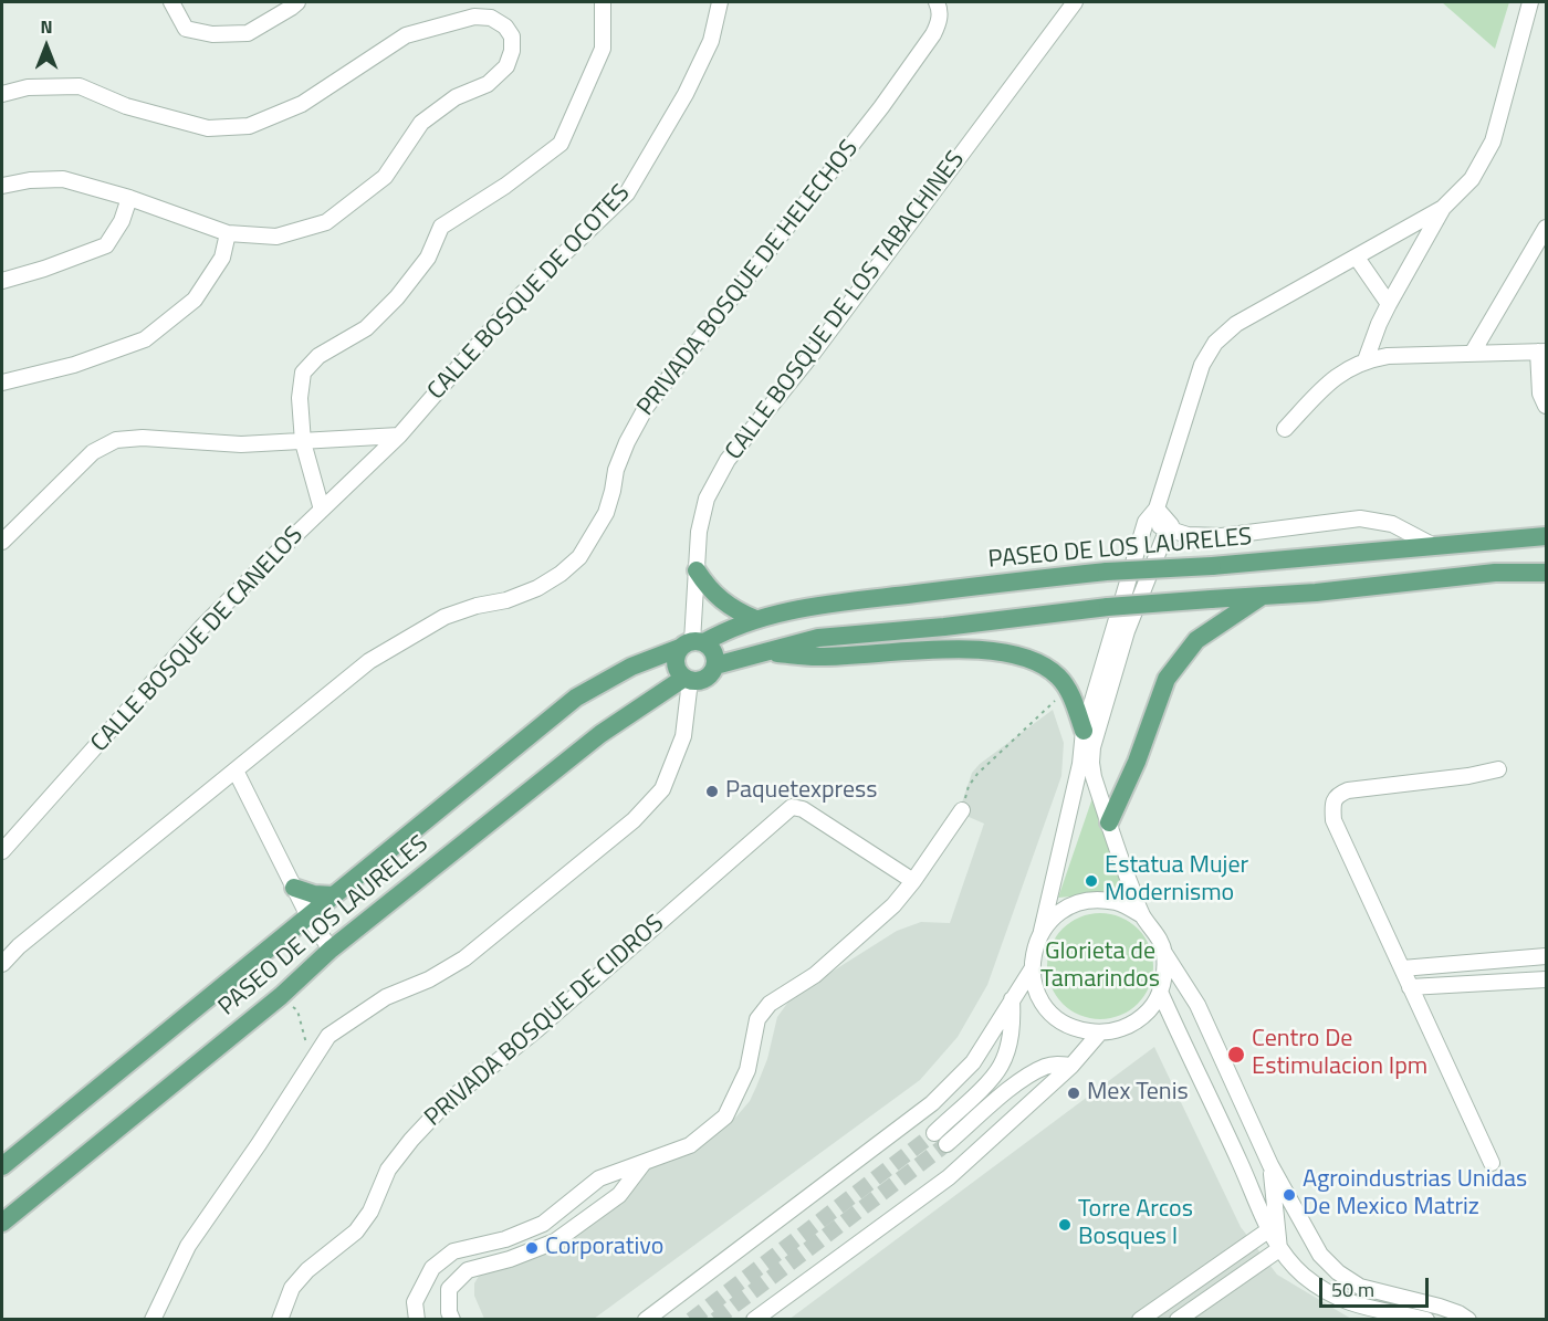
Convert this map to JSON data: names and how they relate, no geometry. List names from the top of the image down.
{
  "streets": {
    "main road": ["PASEO DE LOS LAURELES"],
    "street": [
      "PRIVADA BOSQUE DE HELECHOS",
      "CALLE BOSQUE DE OCOTES",
      "CALLE BOSQUE DE LOS TABACHINES",
      "CALLE BOSQUE DE CANELOS",
      "PRIVADA BOSQUE DE CIDROS"
    ]
  },
  "crossings": [
    ["CALLE BOSQUE DE OCOTES", "CALLE BOSQUE DE CANELOS"],
    ["CALLE BOSQUE DE LOS TABACHINES", "PASEO DE LOS LAURELES"]
  ],
  "parks": ["Glorieta de Tamarindos"],
  "places": [
    "Paquetexpress",
    "Estatua Mujer Modernismo",
    "Centro De Estimulacion Ipm",
    "Mex Tenis",
    "Agroindustrias Unidas De Mexico Matriz",
    "Torre Arcos Bosques I",
    "Corporativo"
  ],
  "scale_bar": "50 m",
  "north": "top"
}
